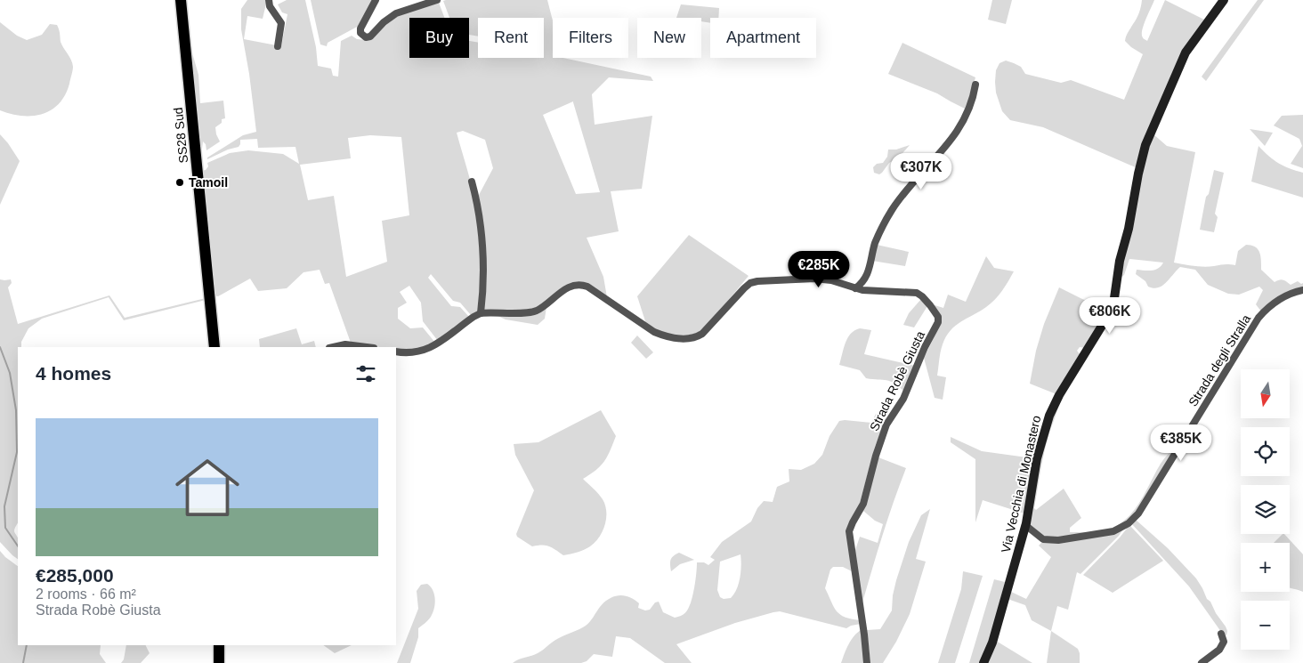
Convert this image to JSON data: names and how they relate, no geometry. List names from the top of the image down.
{
  "streets": {
    "main road": ["SS28 Sud"],
    "street": ["Strada degli Stralla", "Strada Robè Giusta", "Via Vecchia di Monastero"]
  },
  "crossings": [
    ["Strada degli Stralla", "Via Vecchia di Monastero"]
  ],
  "places": ["Tamoil"],
  "north": "bottom",
  "page": {
    "chip": [
      "Buy",
      "Rent",
      "Filters",
      "New",
      "Apartment"
    ],
    "price": [
      "€307K",
      "€285K",
      "€806K",
      "€385K"
    ],
    "heading": "4 homes",
    "map_buttons": ["+", "−"],
    "list": [
      {
        "name": "€285,000",
        "note": "2 rooms · 66 m² · Strada Robè Giusta"
      }
    ]
  }
}
